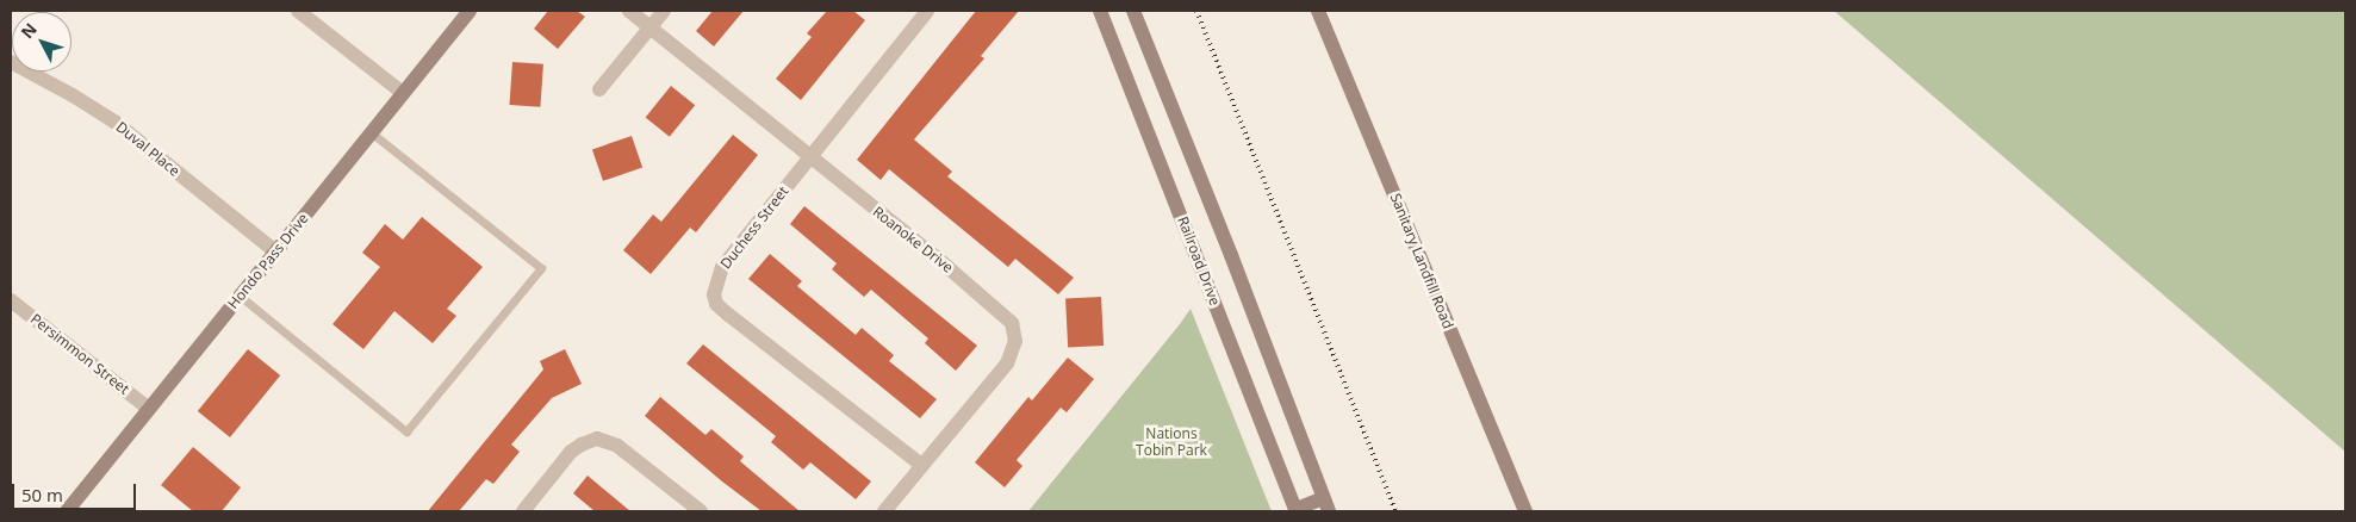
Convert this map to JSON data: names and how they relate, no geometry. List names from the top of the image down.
{
  "streets": {
    "main road": ["Hondo Pass Drive", "Railroad Drive", "Sanitary Landfill Road"],
    "street": [
      "Duval Place",
      "Duchess Street",
      "Roanoke Drive",
      "Persimmon Street"
    ]
  },
  "crossings": [
    ["Duval Place", "Hondo Pass Drive"],
    ["Duchess Street", "Roanoke Drive"],
    ["Hondo Pass Drive", "Persimmon Street"]
  ],
  "parks": ["Nations Tobin Park"],
  "scale_bar": "50 m",
  "north": "top left"
}
